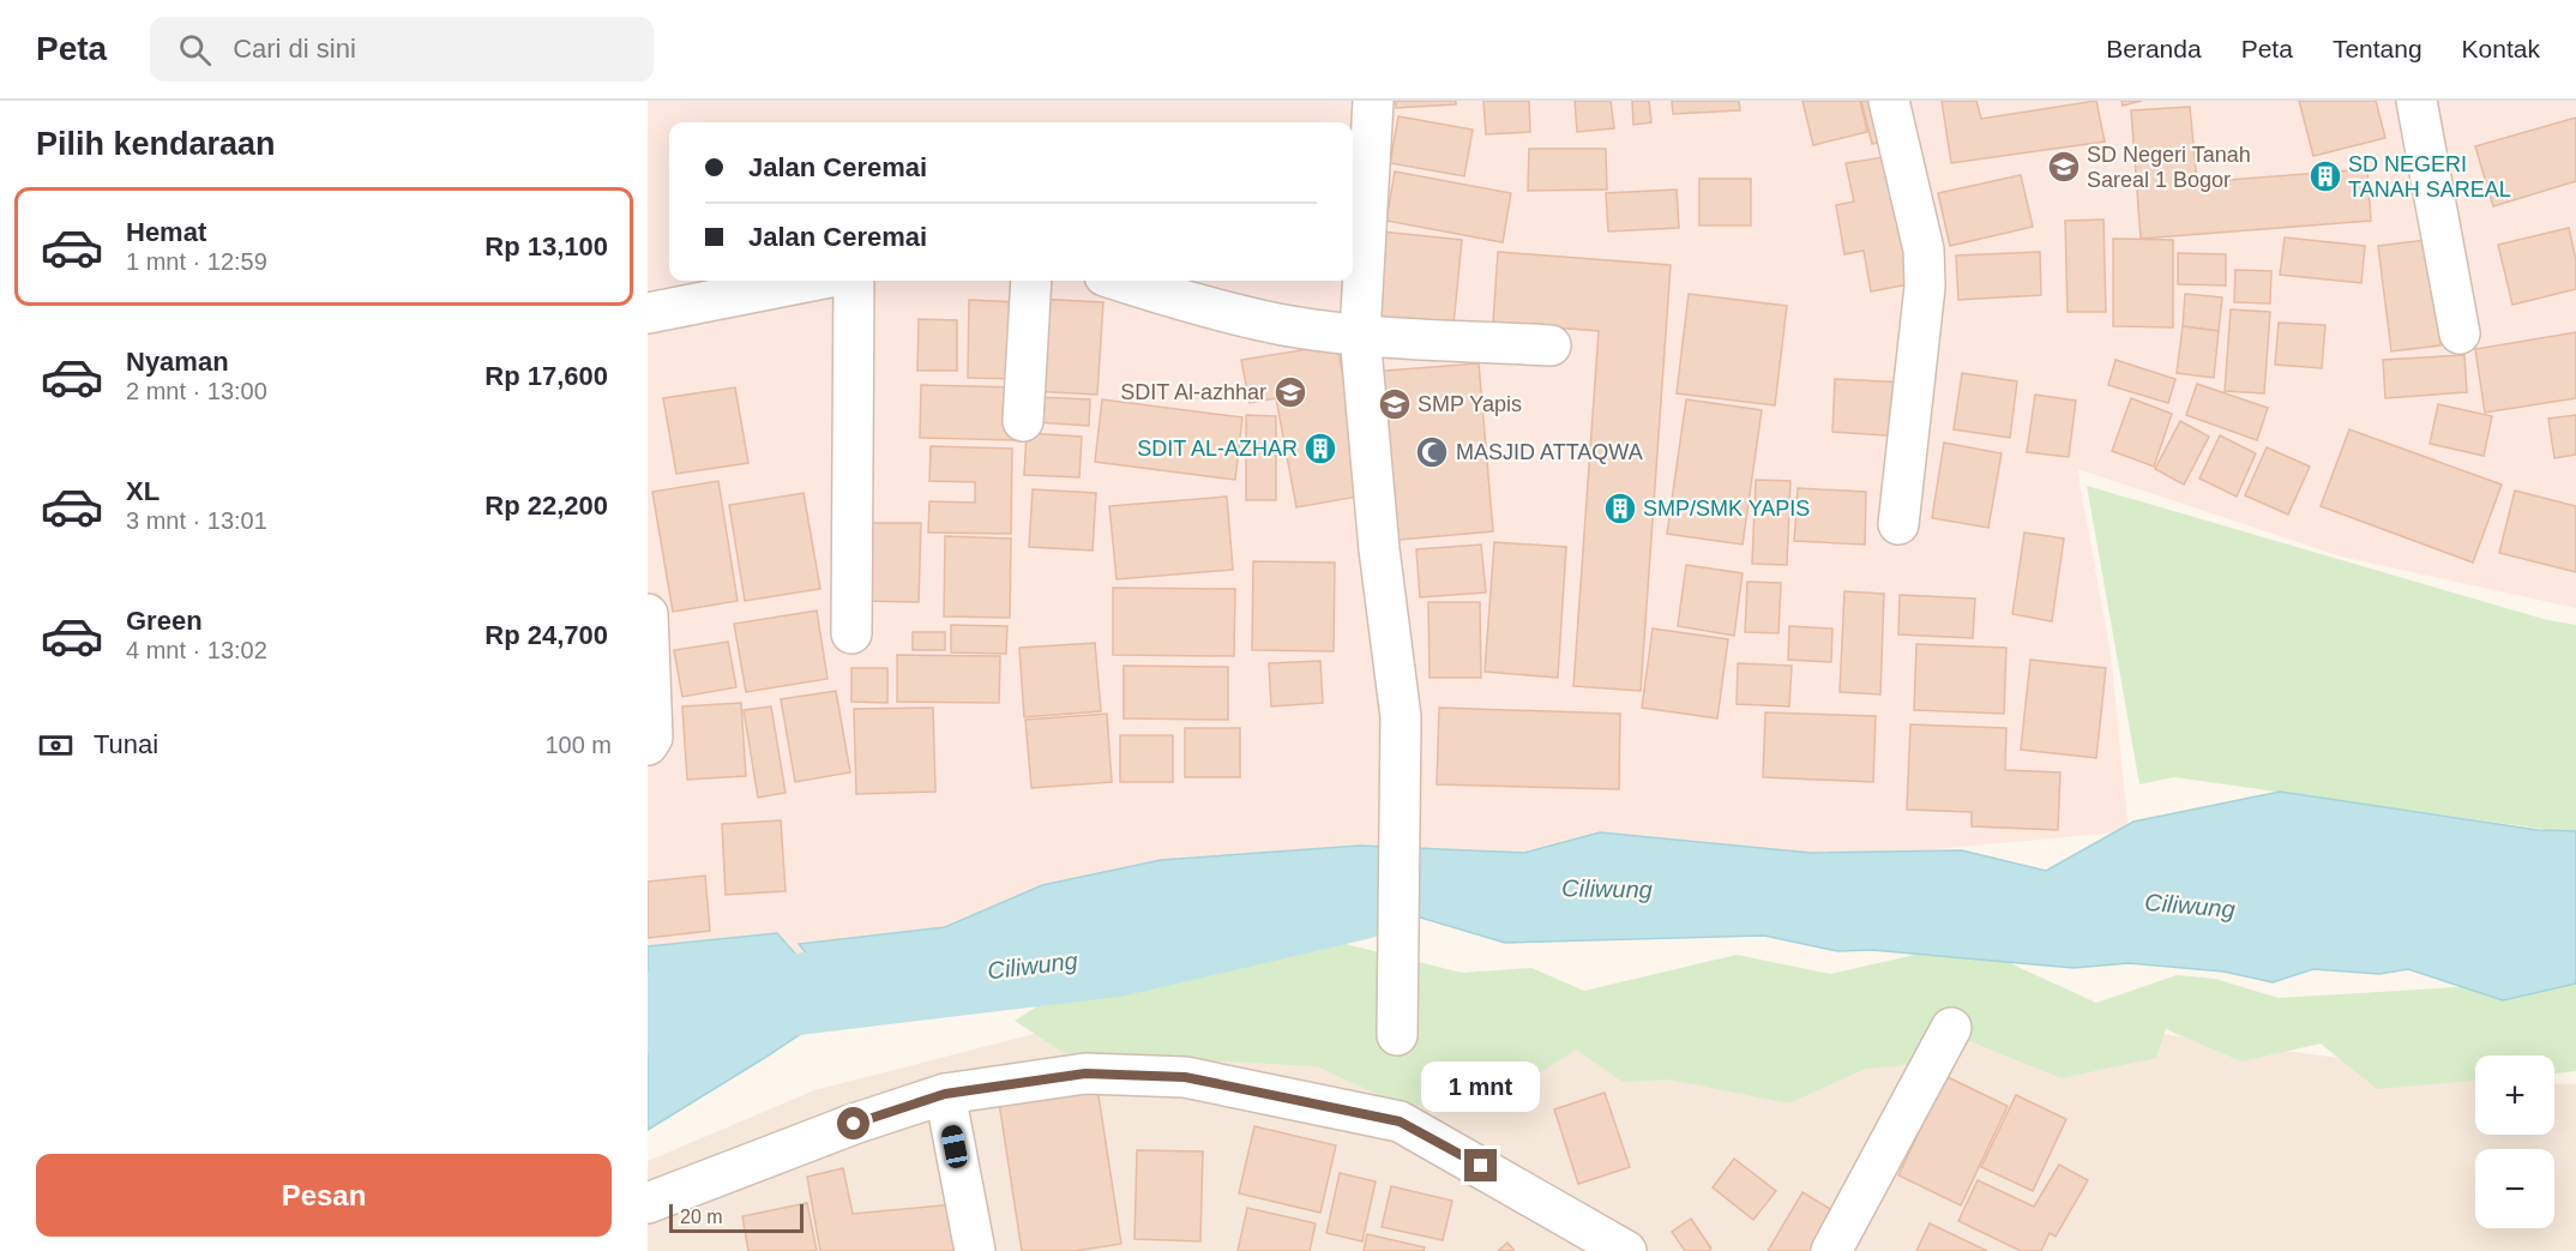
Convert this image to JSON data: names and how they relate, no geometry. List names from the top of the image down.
{
  "water": ["Ciliwung"],
  "places": {
    "school or university": ["SD Negeri Tanah Sareal 1 Bogor", "SDIT Al-azhhar", "SMP Yapis"],
    "building": ["SD NEGERI TANAH SAREAL", "SDIT AL-AZHAR", "SMP/SMK YAPIS"],
    "mosque": ["MASJID ATTAQWA"]
  },
  "scale_bar": "20 m",
  "page": {
    "header": "Peta",
    "search": "Cari di sini",
    "nav": [
      "Beranda",
      "Peta",
      "Tentang",
      "Kontak"
    ],
    "heading": "Pilih kendaraan",
    "banner": ["Jalan Ceremai", "Jalan Ceremai"],
    "list": [
      {
        "name": "Hemat",
        "note": "1 mnt · 12:59",
        "value": "Rp 13,100"
      },
      {
        "name": "Nyaman",
        "note": "2 mnt · 13:00",
        "value": "Rp 17,600"
      },
      {
        "name": "XL",
        "note": "3 mnt · 13:01",
        "value": "Rp 22,200"
      },
      {
        "name": "Green",
        "note": "4 mnt · 13:02",
        "value": "Rp 24,700"
      }
    ],
    "pay": ["Tunai", "100 m"],
    "map_buttons": ["+", "−"],
    "bubble": "1 mnt",
    "buttons": "Pesan",
    "scale": "20 m"
  }
}
